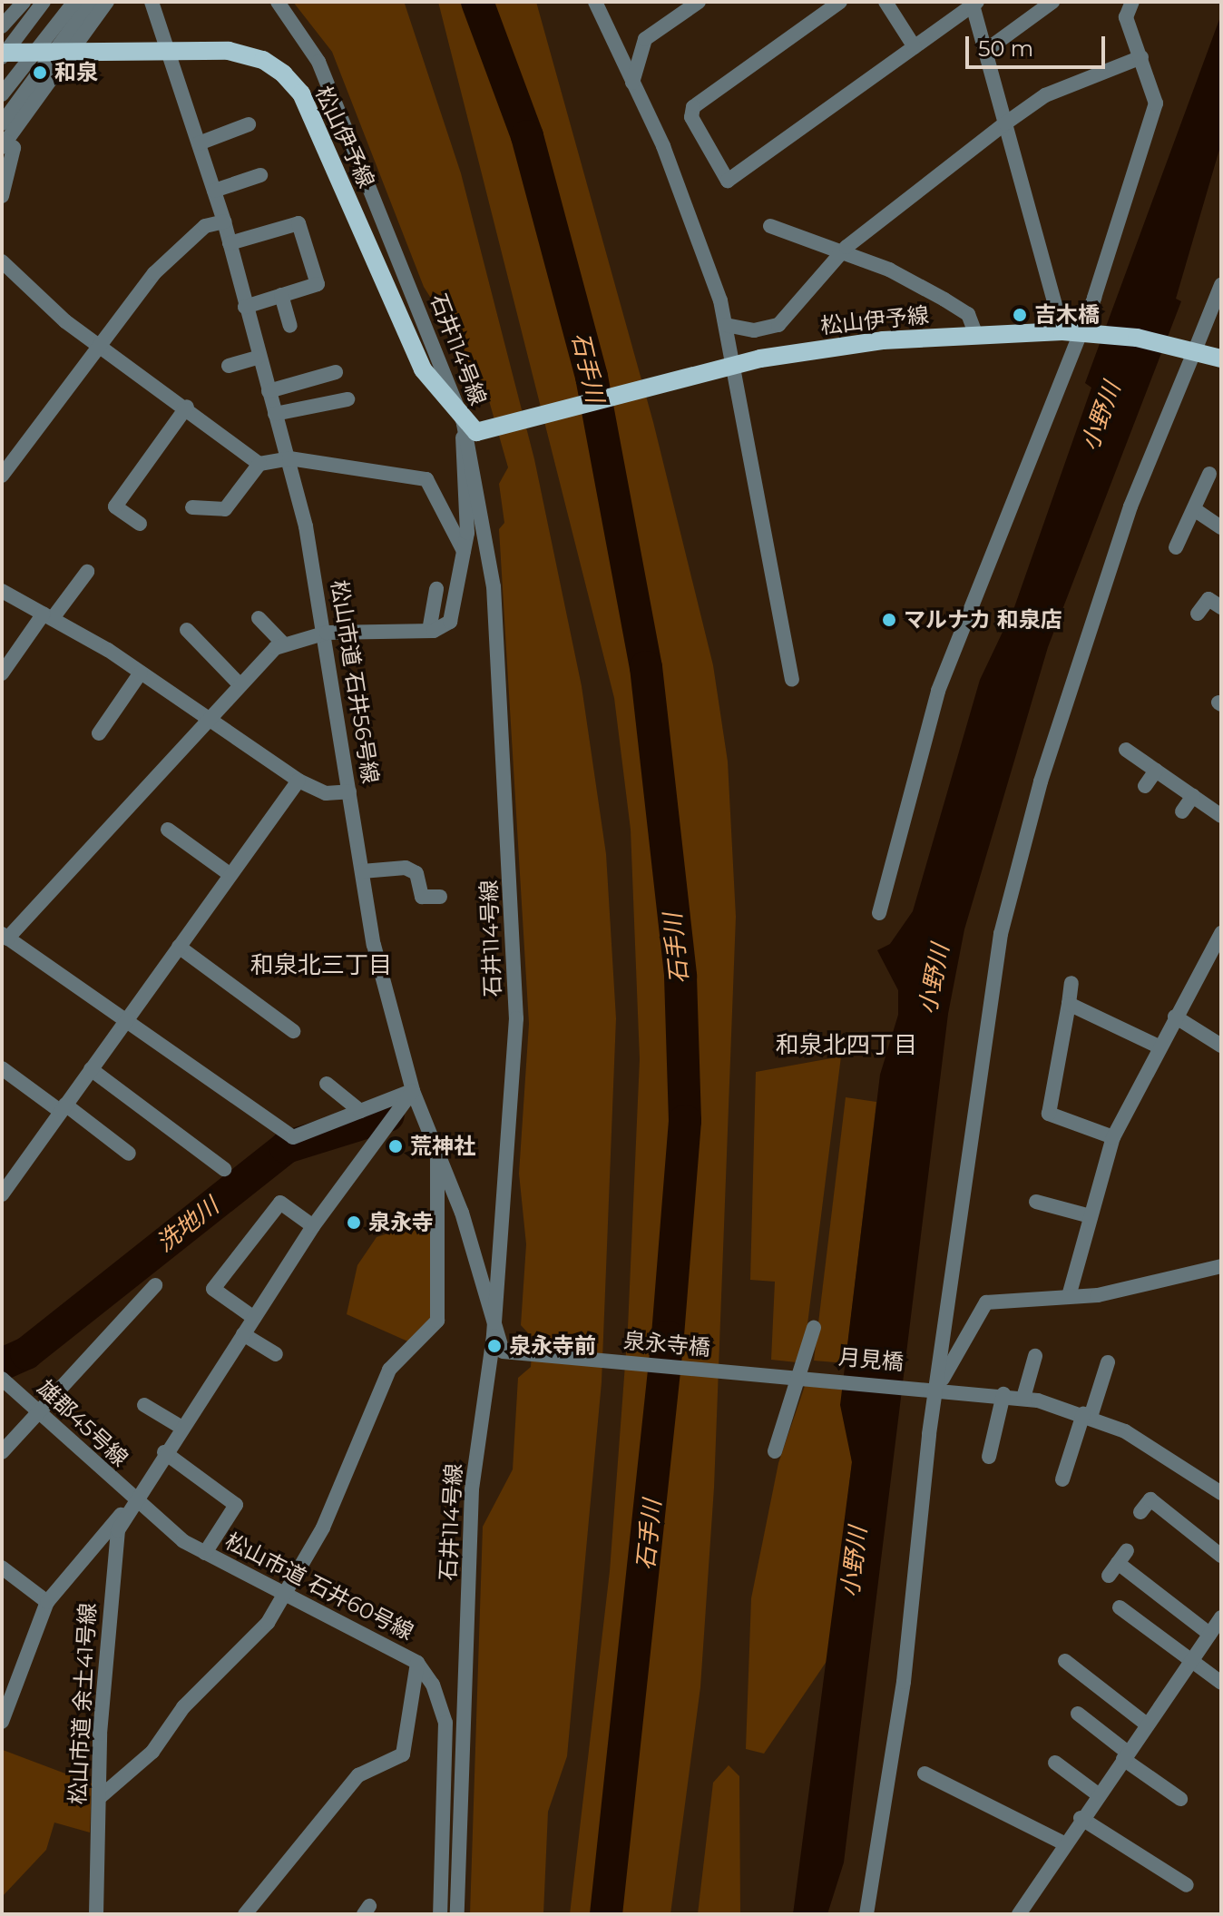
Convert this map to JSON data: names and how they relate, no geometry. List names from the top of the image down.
{
  "streets": {
    "main road": ["松山伊予線"],
    "street": [
      "石井114号線",
      "松山市道 石井56号線",
      "泉永寺橋",
      "月見橋",
      "雄郡45号線",
      "松山市道 石井60号線",
      "松山市道 余土41号線"
    ]
  },
  "crossings": [
    ["松山伊予線", "石井114号線"],
    ["松山伊予線", "松山市道 石井56号線"],
    ["石井114号線", "松山市道 石井56号線"],
    ["石井114号線", "泉永寺橋"],
    ["松山市道 石井56号線", "泉永寺橋"],
    ["泉永寺橋", "月見橋"],
    ["雄郡45号線", "松山市道 石井60号線"],
    ["雄郡45号線", "松山市道 余土41号線"],
    ["松山市道 石井60号線", "松山市道 余土41号線"]
  ],
  "districts": ["和泉北三丁目", "和泉北四丁目"],
  "water": ["石手川", "小野川", "洗地川"],
  "places": [
    "和泉",
    "吉木橋",
    "マルナカ 和泉店",
    "荒神社",
    "泉永寺",
    "泉永寺前"
  ],
  "scale_bar": "50 m"
}
